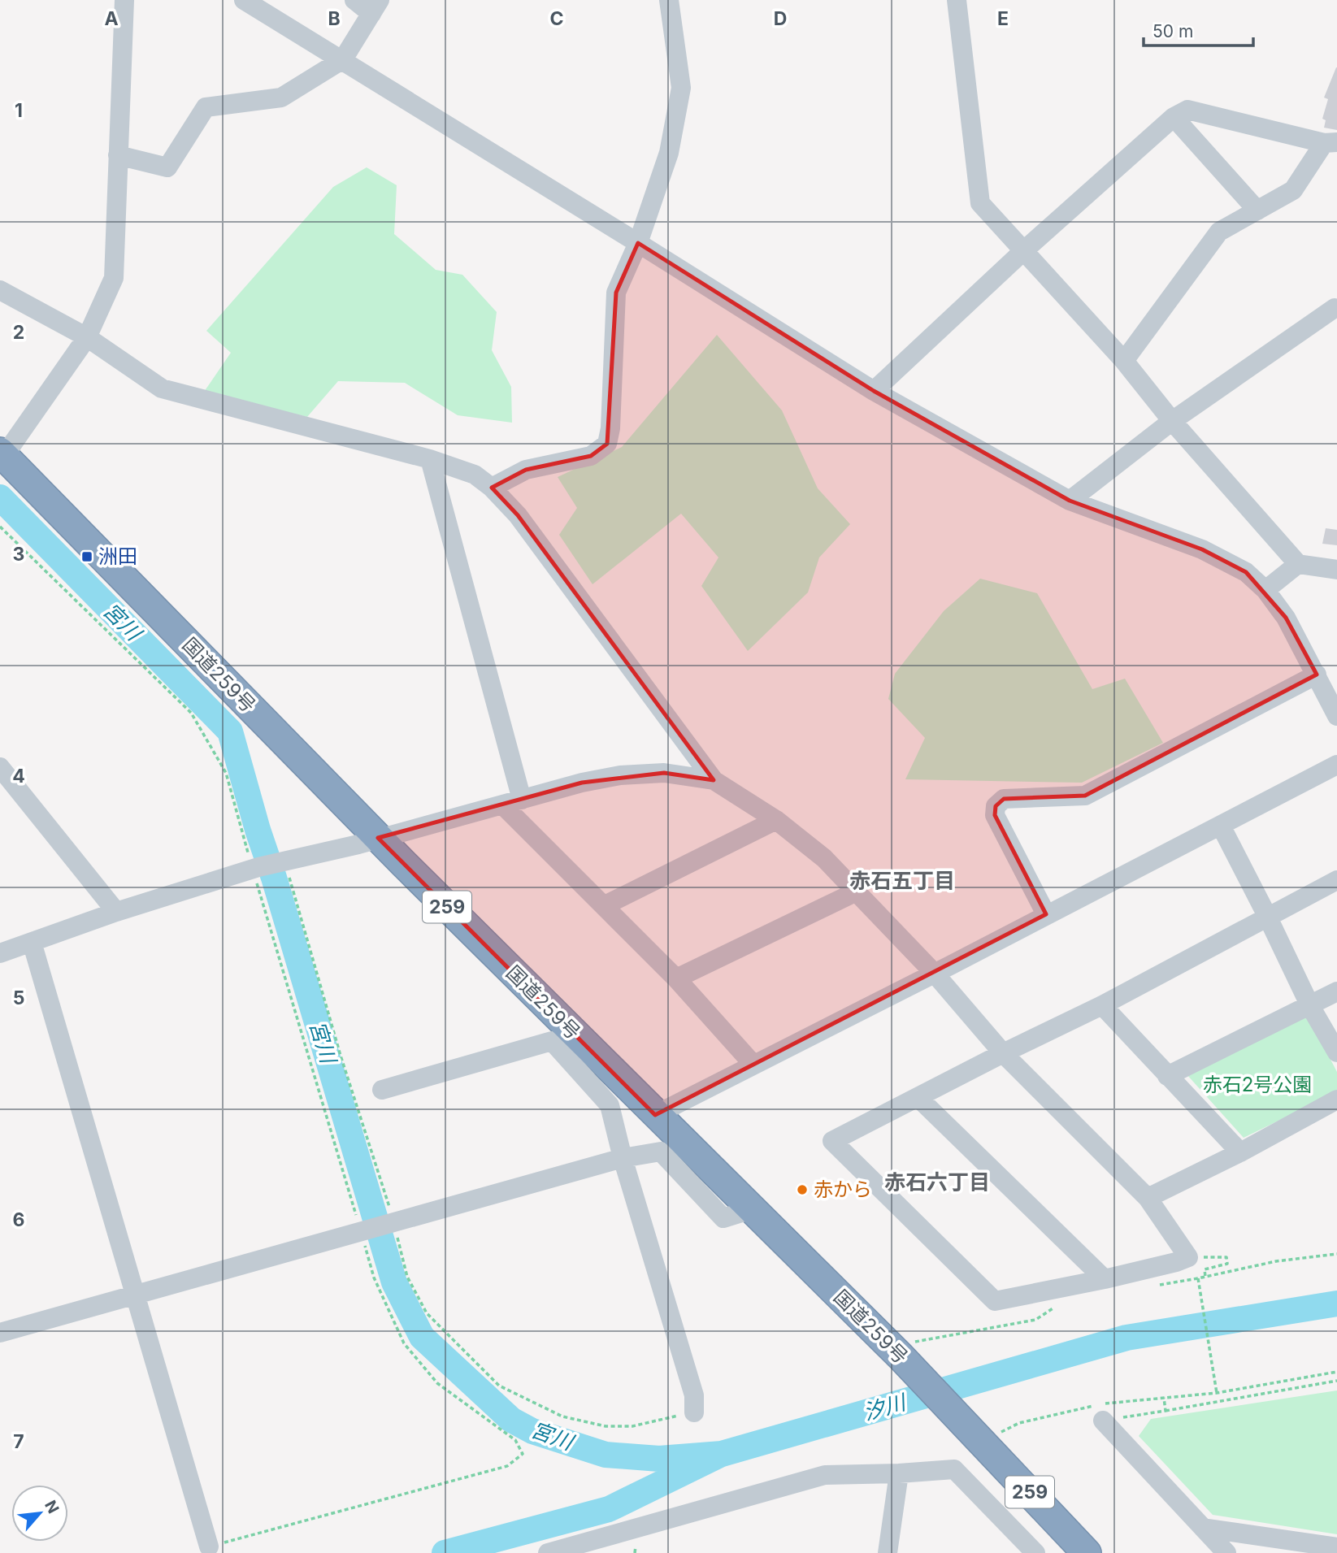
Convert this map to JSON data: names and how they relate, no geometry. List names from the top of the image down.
{
  "streets": {
    "highway": ["国道259号", "259"]
  },
  "districts": ["赤石五丁目", "赤石六丁目"],
  "water": ["宮川", "汐川"],
  "parks": ["赤石2号公園"],
  "places": {
    "transit": ["洲田"],
    "other": ["赤から"]
  },
  "scale_bar": "50 m",
  "north": "top right",
  "grid": {
    "columns": [
      "A",
      "B",
      "C",
      "D",
      "E"
    ],
    "rows": [
      "1",
      "2",
      "3",
      "4",
      "5",
      "6",
      "7"
    ]
  }
}
